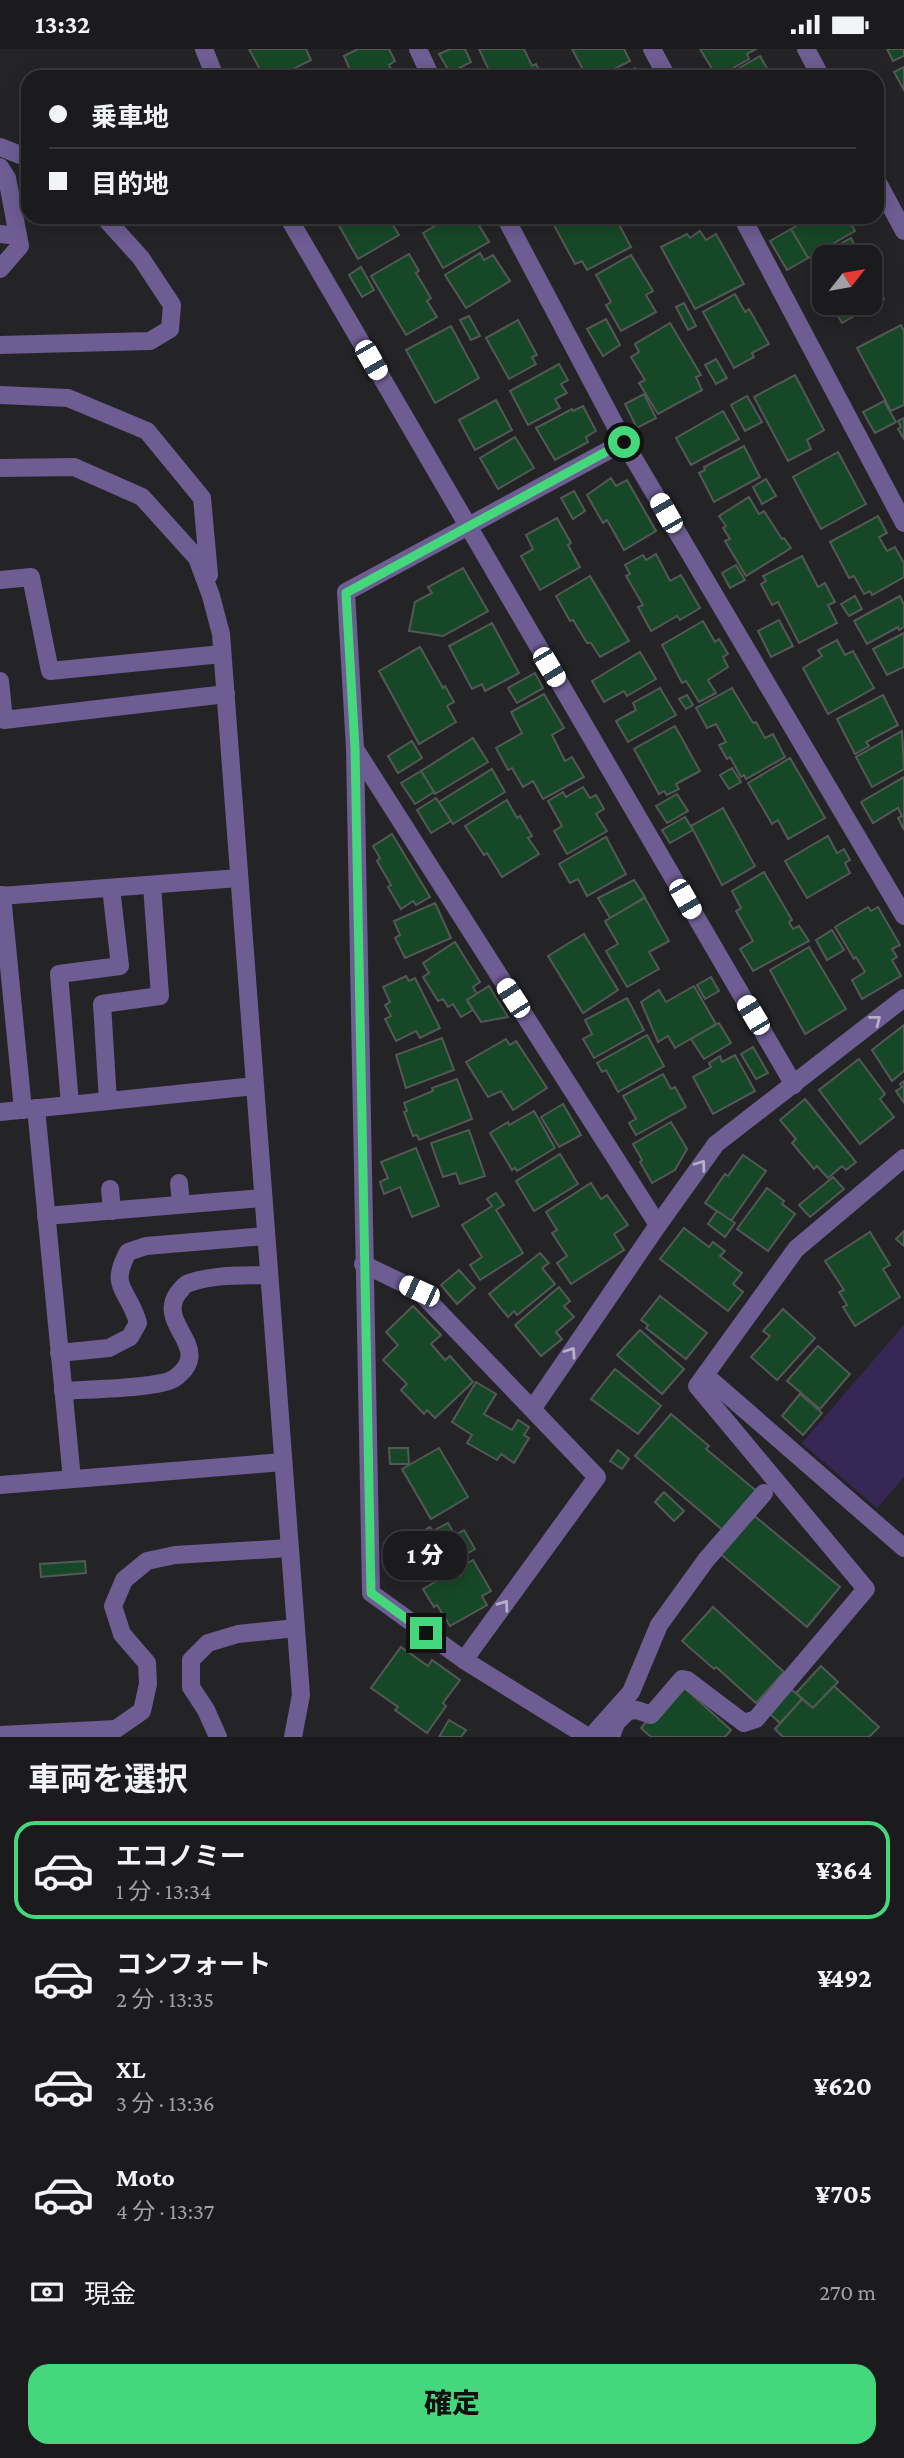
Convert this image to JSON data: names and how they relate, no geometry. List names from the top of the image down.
{
  "north": "top right",
  "page": {
    "status": "13:32",
    "banner": ["乗車地", "目的地"],
    "bubble": "1 分",
    "heading": "車両を選択",
    "list": [
      {
        "name": "エコノミー",
        "note": "1 分 · 13:34",
        "value": "¥364"
      },
      {
        "name": "コンフォート",
        "note": "2 分 · 13:35",
        "value": "¥492"
      },
      {
        "name": "XL",
        "note": "3 分 · 13:36",
        "value": "¥620"
      },
      {
        "name": "Moto",
        "note": "4 分 · 13:37",
        "value": "¥705"
      }
    ],
    "pay": ["現金", "270 m"],
    "buttons": "確定"
  }
}
